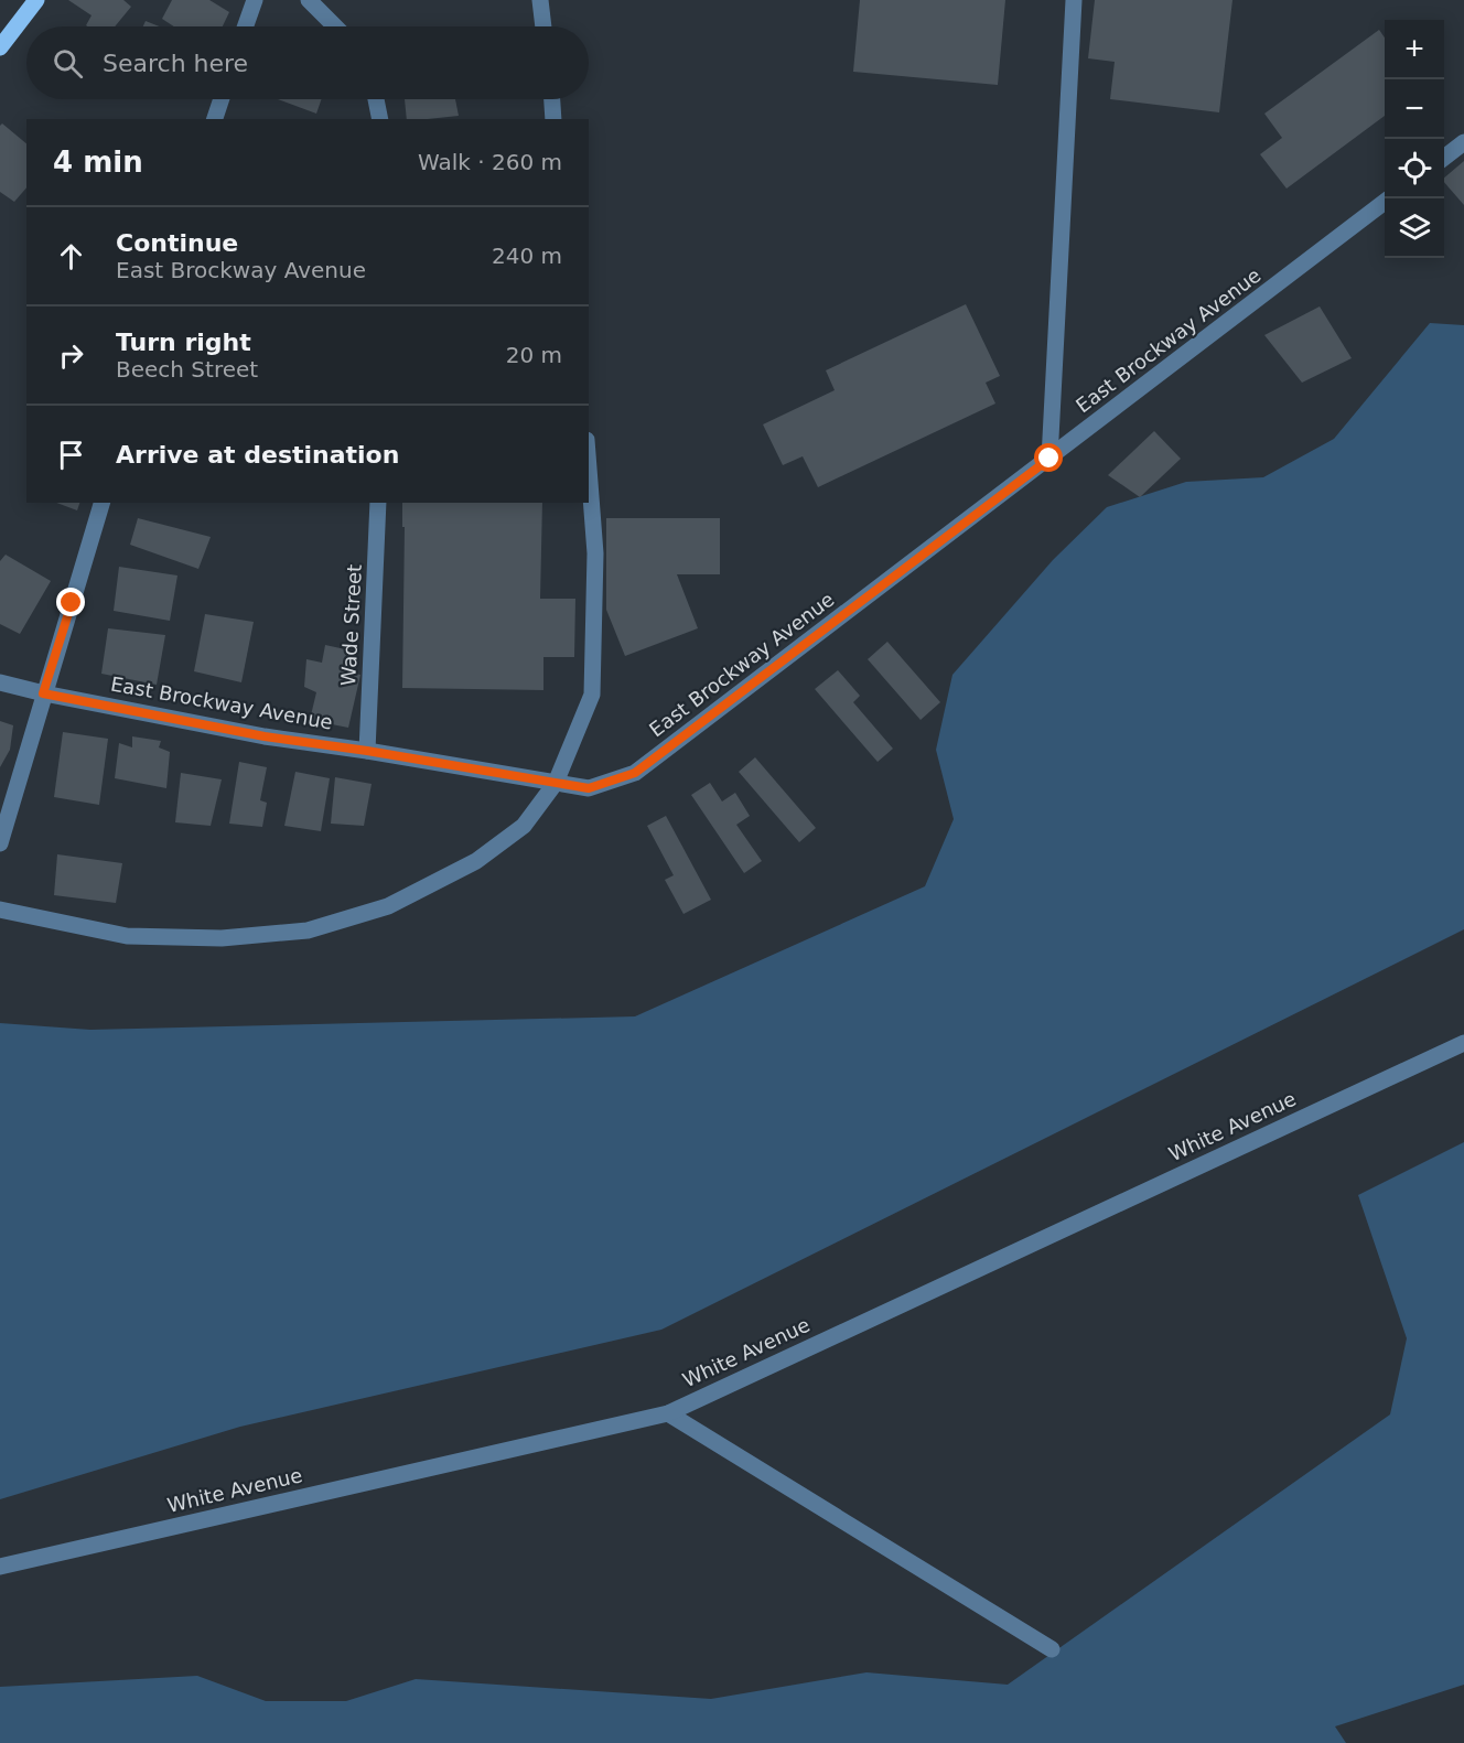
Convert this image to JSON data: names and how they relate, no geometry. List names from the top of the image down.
{
  "streets": {
    "street": ["East Brockway Avenue", "Wade Street", "White Avenue"]
  },
  "crossings": [
    ["East Brockway Avenue", "Wade Street"]
  ],
  "page": {
    "map_buttons": ["+", "−"],
    "search": "Search here",
    "heading": ["4 min", "Walk · 260 m"],
    "list": [
      ["Continue", "East Brockway Avenue", "240 m"],
      ["Turn right", "Beech Street", "20 m"],
      "Arrive at destination"
    ]
  }
}
